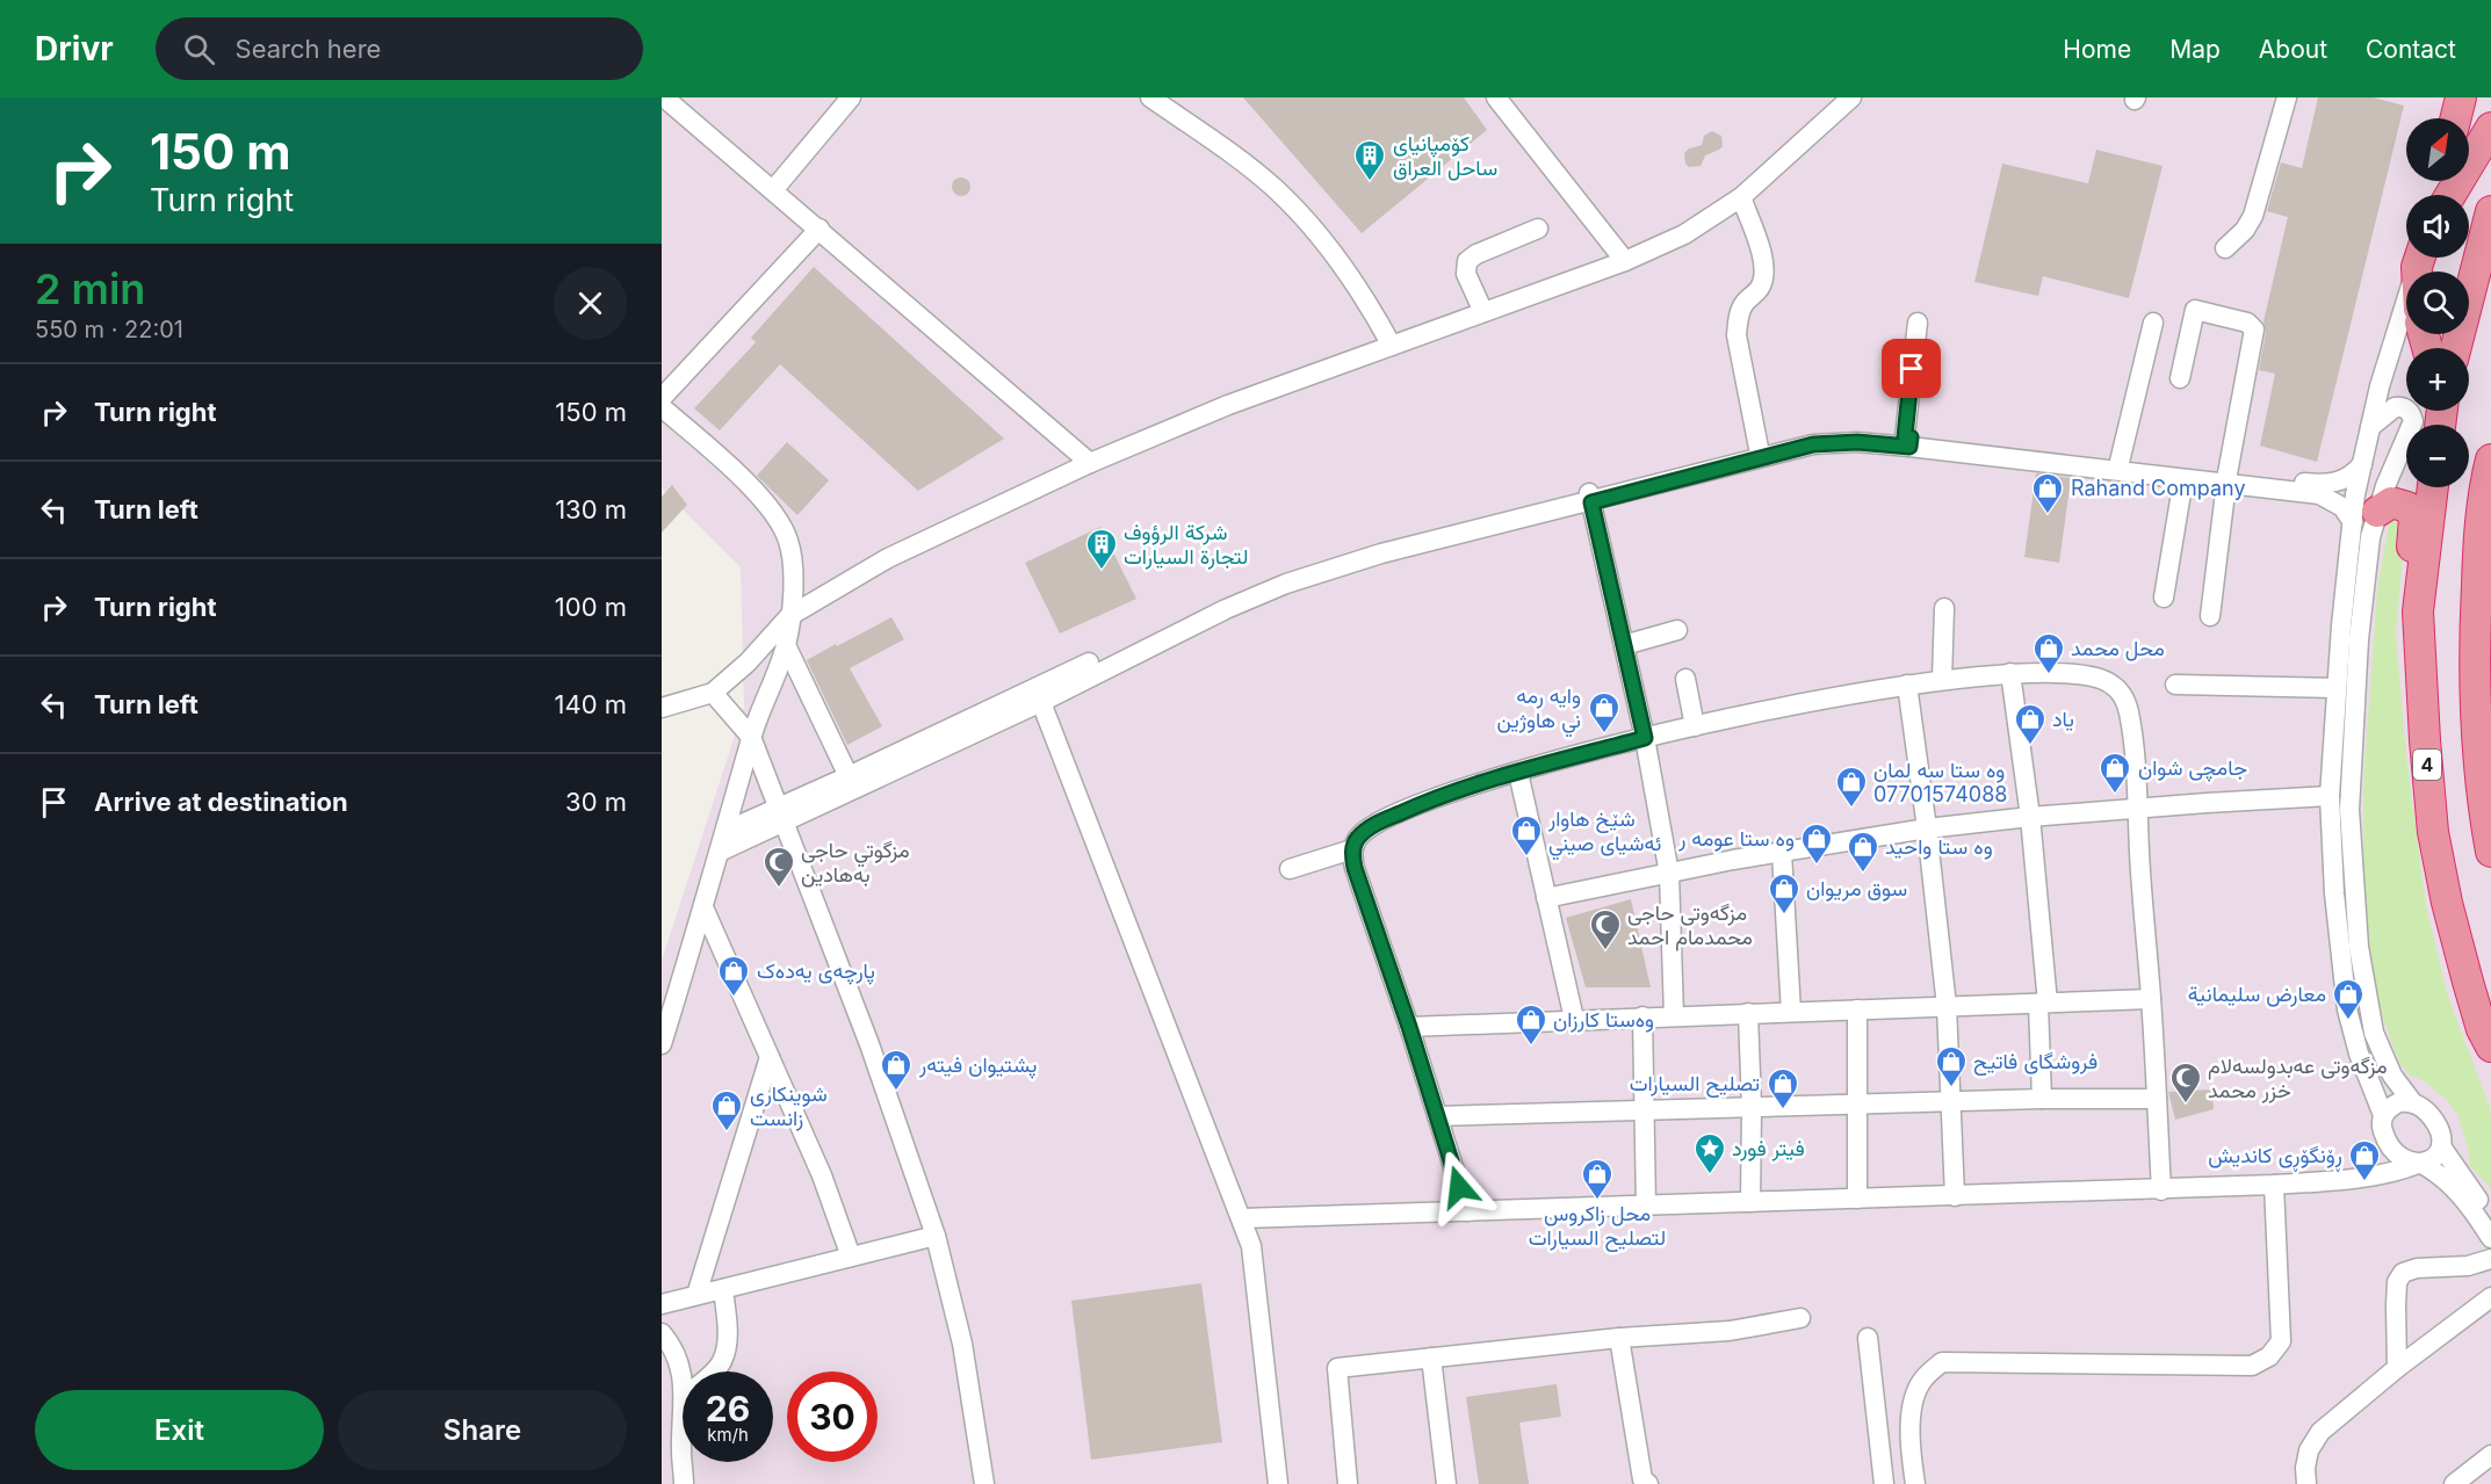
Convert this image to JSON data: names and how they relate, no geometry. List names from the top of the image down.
{
  "streets": {
    "highway": ["4"]
  },
  "places": {
    "building": ["کۆمپانیای ساحل العراق", "شركة الرؤوف لتجارة السيارات"],
    "shop": [
      "Rahand Company",
      "محل محمد",
      "وايه رمه ني هاوژين",
      "ياد",
      "جامچی شوان",
      "وه ستا سه لمان 07701574088",
      "شێخ هاوار ئەشیای صيني",
      "وه ستا عومه ر",
      "وه ستا واحید",
      "سوق مریوان",
      "پارچەی یەدەک",
      "معارض سليمانية",
      "وەستا کارزان",
      "فروشگاى فاتيح",
      "پشتیوان فیتەر",
      "تصليح السيارات",
      "شوینکاری زانست",
      "ڕۆنگۆڕی کاندیش",
      "محل زاكروس لتصليح السيارات"
    ],
    "mosque": ["مزگوتي حاجی بەهادین", "مزگەوتی حاجی محمدمام احمد", "مزگەوتی عەبدولسەلام خزر محمد"],
    "place": ["فيتر فورد"]
  },
  "north": "top right",
  "page": {
    "header": "Drivr",
    "search": "Search here",
    "nav": [
      "Home",
      "Map",
      "About",
      "Contact"
    ],
    "turn": ["150 m", "Turn right"],
    "map_buttons": ["+", "−"],
    "heading": ["2 min", "550 m · 22:01"],
    "list": [
      {
        "name": "Turn right",
        "value": "150 m"
      },
      {
        "name": "Turn left",
        "value": "130 m"
      },
      {
        "name": "Turn right",
        "value": "100 m"
      },
      {
        "name": "Turn left",
        "value": "140 m"
      },
      {
        "name": "Arrive at destination",
        "value": "30 m"
      }
    ],
    "speed": "26 km/h",
    "limit": "30",
    "buttons": ["Exit", "Share"]
  }
}
